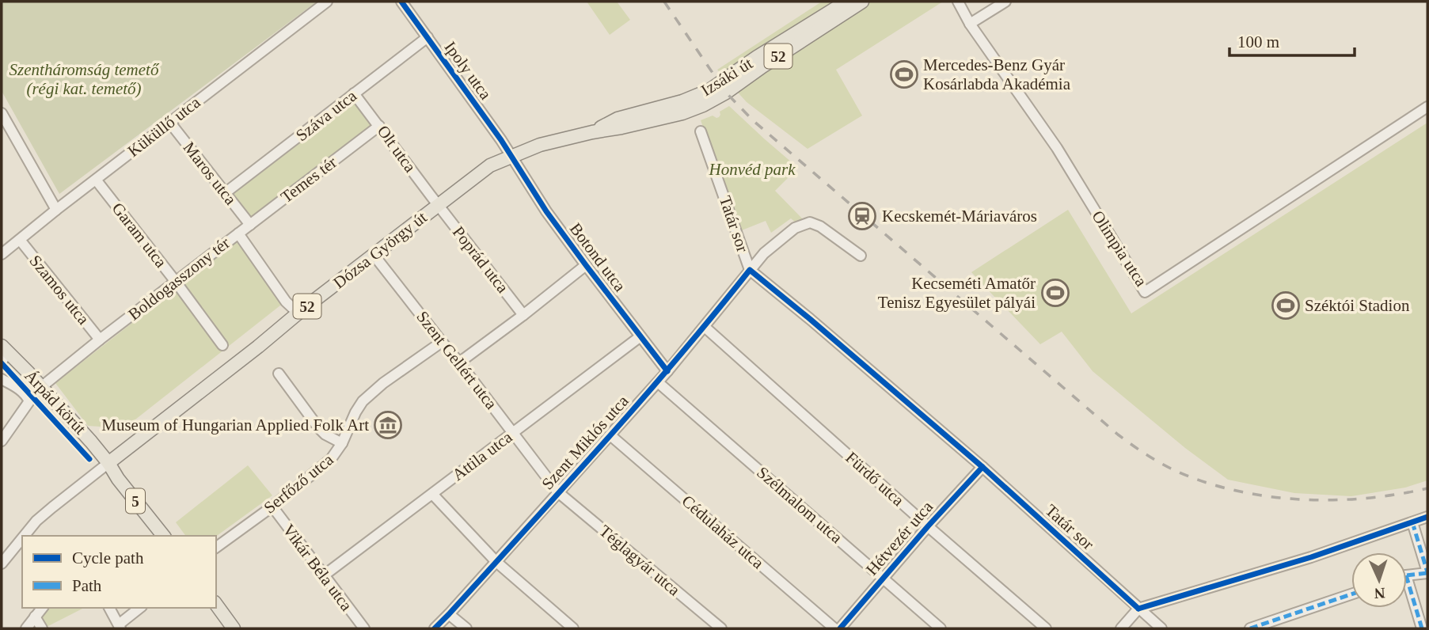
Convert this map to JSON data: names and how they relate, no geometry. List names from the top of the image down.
{
  "streets": {
    "main road": [
      "52",
      "Izsáki út",
      "Dózsa György út",
      "Árpád körút",
      "5"
    ],
    "street": [
      "Ipoly utca",
      "Száva utca",
      "Küküllő utca",
      "Olt utca",
      "Maros utca",
      "Temes tér",
      "Tatár sor",
      "Garam utca",
      "Olimpia utca",
      "Botond utca",
      "Poprád utca",
      "Boldogasszony tér",
      "Szamos utca",
      "Szent Gellért utca",
      "Szent Miklós utca",
      "Attila utca",
      "Fürdő utca",
      "Serfőző utca",
      "Szélmalom utca",
      "Cédulaház utca",
      "Hétvezér utca",
      "Téglagyár utca",
      "Vikár Béla utca"
    ]
  },
  "crossings": [
    ["Ipoly utca", "Száva utca"],
    ["Ipoly utca", "Dózsa György út"],
    ["Ipoly utca", "Botond utca"],
    ["Izsáki út", "Dózsa György út"],
    ["Száva utca", "Olt utca"],
    ["Száva utca", "Maros utca"],
    ["Küküllő utca", "Maros utca"],
    ["Küküllő utca", "Garam utca"],
    ["Küküllő utca", "Szamos utca"],
    ["Olt utca", "Temes tér"],
    ["Olt utca", "Dózsa György út"],
    ["Olt utca", "Poprád utca"],
    ["Maros utca", "Temes tér"],
    ["Temes tér", "Boldogasszony tér"],
    ["Tatár sor", "Szent Miklós utca"],
    ["Tatár sor", "Hétvezér utca"],
    ["Garam utca", "Boldogasszony tér"],
    ["Dózsa György út", "Botond utca"],
    ["Dózsa György út", "Poprád utca"],
    ["Dózsa György út", "Boldogasszony tér"],
    ["Dózsa György út", "Szent Gellért utca"],
    ["Dózsa György út", "Árpád körút"],
    ["Dózsa György út", "5"],
    ["Botond utca", "Szent Miklós utca"],
    ["Botond utca", "Attila utca"],
    ["Boldogasszony tér", "Szamos utca"],
    ["Boldogasszony tér", "Árpád körút"],
    ["Szent Gellért utca", "Szent Miklós utca"],
    ["Szent Gellért utca", "Attila utca"],
    ["Szent Gellért utca", "Serfőző utca"],
    ["Szent Gellért utca", "Téglagyár utca"],
    ["Árpád körút", "5"],
    ["Szent Miklós utca", "Fürdő utca"],
    ["Szent Miklós utca", "Szélmalom utca"],
    ["Szent Miklós utca", "Cédulaház utca"],
    ["Szent Miklós utca", "Téglagyár utca"],
    ["Attila utca", "Vikár Béla utca"],
    ["Fürdő utca", "Hétvezér utca"],
    ["Serfőző utca", "Vikár Béla utca"],
    ["Szélmalom utca", "Hétvezér utca"]
  ],
  "parks": ["Szentháromság temető (régi kat. temető)", "Honvéd park"],
  "places": {
    "sports": ["Mercedes-Benz Gyár Kosárlabda Akadémia", "Kecseméti Amatőr Tenisz Egyesület pályái", "Széktói Stadion"],
    "station": ["Kecskemét-Máriaváros"],
    "museum": ["Museum of Hungarian Applied Folk Art"]
  },
  "legend": ["Cycle path", "Path"],
  "scale_bar": "100 m",
  "north": "bottom"
}
